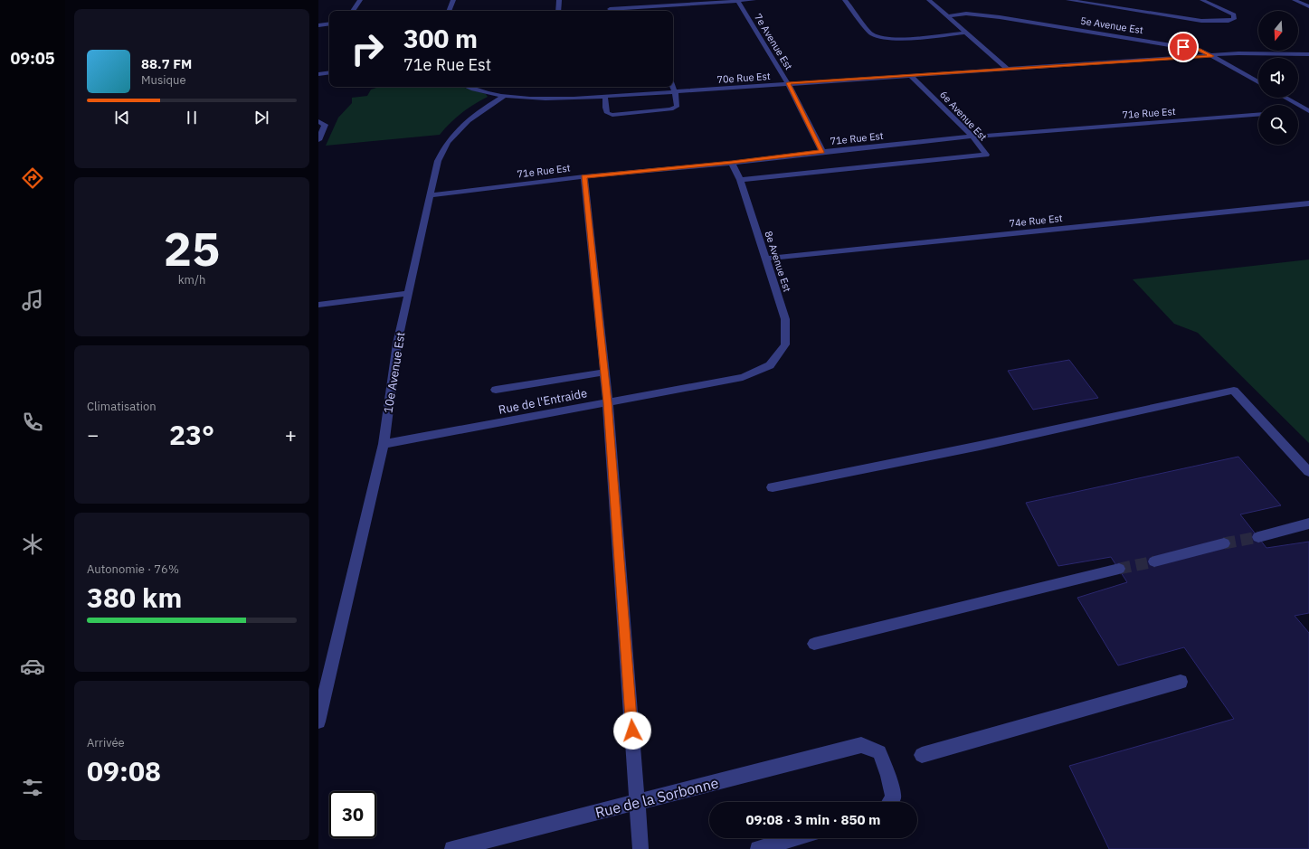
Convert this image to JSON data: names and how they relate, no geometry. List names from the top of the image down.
{
  "streets": {
    "street": [
      "5e Avenue Est",
      "7e Avenue Est",
      "70e Rue Est",
      "71e Rue Est",
      "6e Avenue Est",
      "74e Rue Est",
      "8e Avenue Est",
      "10e Avenue Est",
      "Rue de l'Entraide",
      "Rue de la Sorbonne"
    ]
  },
  "crossings": [
    ["5e Avenue Est", "70e Rue Est"],
    ["7e Avenue Est", "70e Rue Est"],
    ["7e Avenue Est", "71e Rue Est"],
    ["70e Rue Est", "6e Avenue Est"],
    ["70e Rue Est", "10e Avenue Est"],
    ["71e Rue Est", "6e Avenue Est"],
    ["71e Rue Est", "8e Avenue Est"],
    ["71e Rue Est", "10e Avenue Est"],
    ["6e Avenue Est", "8e Avenue Est"],
    ["74e Rue Est", "8e Avenue Est"],
    ["8e Avenue Est", "Rue de l'Entraide"],
    ["10e Avenue Est", "Rue de l'Entraide"]
  ],
  "north": "bottom",
  "page": {
    "tabs": "09:05",
    "turn": ["300 m", "71e Rue Est"],
    "song": ["88.7 FM", "Musique"],
    "tile": [
      ["25", "km/h"],
      "Climatisation",
      ["Autonomie · 76%", "380 km"],
      ["Arrivée", "09:08"]
    ],
    "heat": ["−", "23°", "+"],
    "limit": "30",
    "trip": "09:08 · 3 min · 850 m"
  }
}
